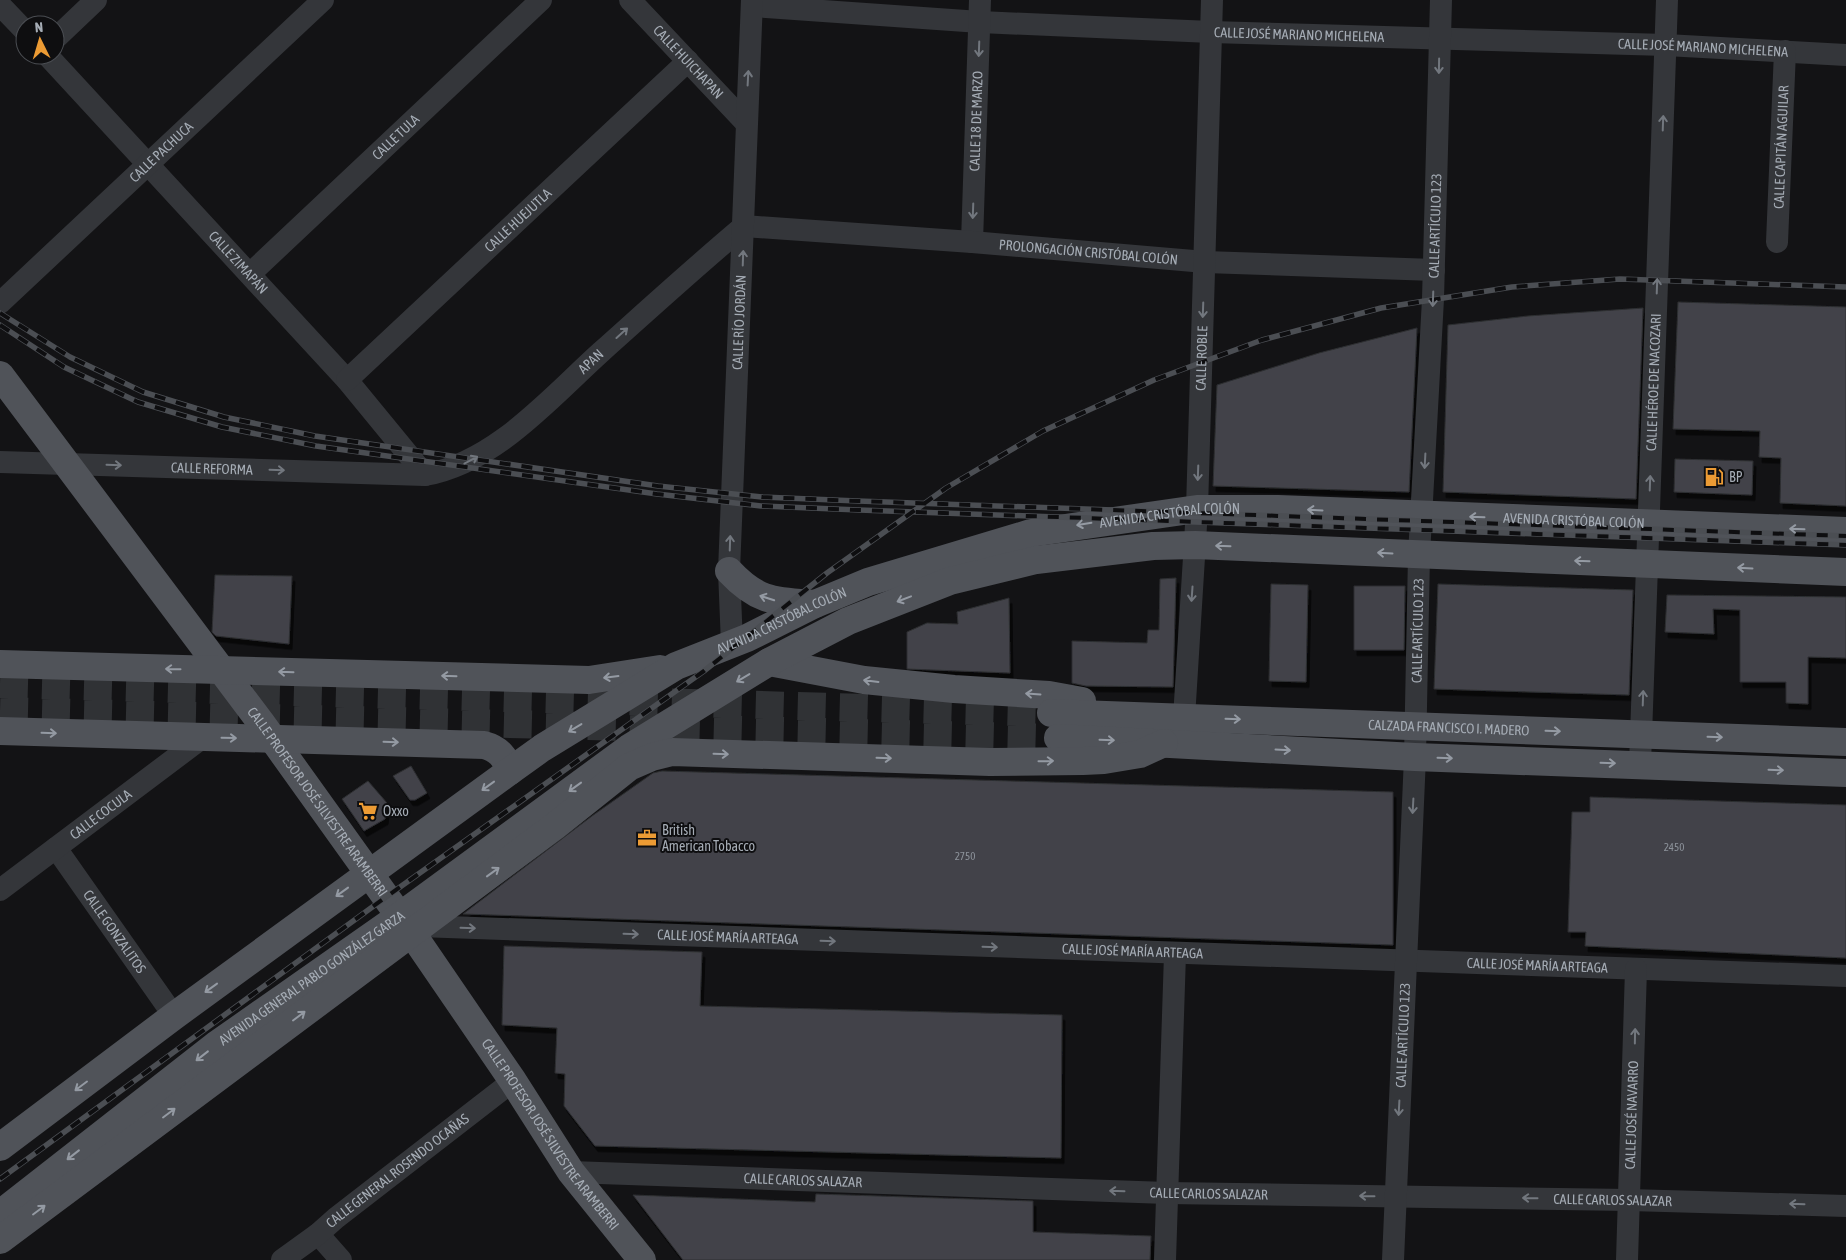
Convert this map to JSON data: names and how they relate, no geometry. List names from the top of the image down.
{
  "streets": {
    "main road": [
      "AVENIDA CRISTÓBAL COLÓN",
      "CALZADA FRANCISCO I. MADERO",
      "CALLE PROFESOR JOSÉ SILVESTRE ARAMBERRI",
      "AVENIDA GENERAL PABLO GONZÁLEZ GARZA"
    ],
    "street": [
      "CALLE JOSÉ MARIANO MICHELENA",
      "CALLE HUICHAPAN",
      "CALLE 18 DE MARZO",
      "CALLE TULA",
      "CALLE CAPITÁN AGUILAR",
      "CALLE PACHUCA",
      "CALLE HUEJUTLA",
      "CALLE ARTÍCULO 123",
      "PROLONGACIÓN CRISTÓBAL COLÓN",
      "CALLE ZIMAPÁN",
      "CALLE RÍO JORDÁN",
      "CALLE ROBLE",
      "APAN",
      "CALLE HÉROE DE NACOZARI",
      "CALLE REFORMA",
      "CALLE COCULA",
      "CALLE GONZALITOS",
      "CALLE JOSÉ MARÍA ARTEAGA",
      "CALLE JOSÉ NAVARRO",
      "CALLE GENERAL ROSENDO OCAÑAS",
      "CALLE CARLOS SALAZAR"
    ]
  },
  "crossings": [
    ["CALLE JOSÉ MARIANO MICHELENA", "CALLE 18 DE MARZO"],
    ["CALLE JOSÉ MARIANO MICHELENA", "CALLE CAPITÁN AGUILAR"],
    ["CALLE JOSÉ MARIANO MICHELENA", "CALLE ARTÍCULO 123"],
    ["CALLE JOSÉ MARIANO MICHELENA", "CALLE RÍO JORDÁN"],
    ["CALLE JOSÉ MARIANO MICHELENA", "CALLE ROBLE"],
    ["CALLE JOSÉ MARIANO MICHELENA", "CALLE HÉROE DE NACOZARI"],
    ["CALLE HUICHAPAN", "CALLE HUEJUTLA"],
    ["CALLE HUICHAPAN", "CALLE RÍO JORDÁN"],
    ["CALLE 18 DE MARZO", "PROLONGACIÓN CRISTÓBAL COLÓN"],
    ["CALLE TULA", "CALLE ZIMAPÁN"],
    ["CALLE PACHUCA", "CALLE ZIMAPÁN"],
    ["CALLE HUEJUTLA", "CALLE ZIMAPÁN"],
    ["CALLE ARTÍCULO 123", "PROLONGACIÓN CRISTÓBAL COLÓN"],
    ["CALLE ARTÍCULO 123", "AVENIDA CRISTÓBAL COLÓN"],
    ["CALLE ARTÍCULO 123", "CALZADA FRANCISCO I. MADERO"],
    ["CALLE ARTÍCULO 123", "CALLE JOSÉ MARÍA ARTEAGA"],
    ["CALLE ARTÍCULO 123", "CALLE CARLOS SALAZAR"],
    ["PROLONGACIÓN CRISTÓBAL COLÓN", "CALLE RÍO JORDÁN"],
    ["PROLONGACIÓN CRISTÓBAL COLÓN", "CALLE ROBLE"],
    ["PROLONGACIÓN CRISTÓBAL COLÓN", "APAN"],
    ["CALLE ZIMAPÁN", "APAN"],
    ["CALLE ZIMAPÁN", "CALLE REFORMA"],
    ["CALLE RÍO JORDÁN", "APAN"],
    ["CALLE RÍO JORDÁN", "AVENIDA CRISTÓBAL COLÓN"],
    ["CALLE ROBLE", "AVENIDA CRISTÓBAL COLÓN"],
    ["CALLE ROBLE", "CALZADA FRANCISCO I. MADERO"],
    ["APAN", "CALLE REFORMA"],
    ["CALLE HÉROE DE NACOZARI", "AVENIDA CRISTÓBAL COLÓN"],
    ["CALLE HÉROE DE NACOZARI", "CALZADA FRANCISCO I. MADERO"],
    ["CALLE REFORMA", "CALLE PROFESOR JOSÉ SILVESTRE ARAMBERRI"],
    ["AVENIDA CRISTÓBAL COLÓN", "AVENIDA GENERAL PABLO GONZÁLEZ GARZA"],
    ["CALLE PROFESOR JOSÉ SILVESTRE ARAMBERRI", "CALLE JOSÉ MARÍA ARTEAGA"],
    ["CALLE PROFESOR JOSÉ SILVESTRE ARAMBERRI", "AVENIDA GENERAL PABLO GONZÁLEZ GARZA"],
    ["CALLE PROFESOR JOSÉ SILVESTRE ARAMBERRI", "CALLE GENERAL ROSENDO OCAÑAS"],
    ["CALLE PROFESOR JOSÉ SILVESTRE ARAMBERRI", "CALLE CARLOS SALAZAR"],
    ["CALLE COCULA", "CALLE GONZALITOS"],
    ["CALLE JOSÉ MARÍA ARTEAGA", "AVENIDA GENERAL PABLO GONZÁLEZ GARZA"],
    ["CALLE JOSÉ MARÍA ARTEAGA", "CALLE JOSÉ NAVARRO"],
    ["CALLE JOSÉ NAVARRO", "CALLE CARLOS SALAZAR"]
  ],
  "one_way": [
    "CALLE 18 DE MARZO",
    "CALLE ARTÍCULO 123",
    "CALLE RÍO JORDÁN",
    "CALLE ROBLE",
    "APAN",
    "CALLE HÉROE DE NACOZARI",
    "CALLE REFORMA",
    "CALLE JOSÉ MARÍA ARTEAGA",
    "CALLE JOSÉ NAVARRO",
    "CALLE CARLOS SALAZAR"
  ],
  "places": {
    "fuel station": ["BP"],
    "supermarket": ["Oxxo"],
    "office": ["British American Tobacco"]
  },
  "house_numbers": ["2450", "2750"],
  "north": "top"
}
